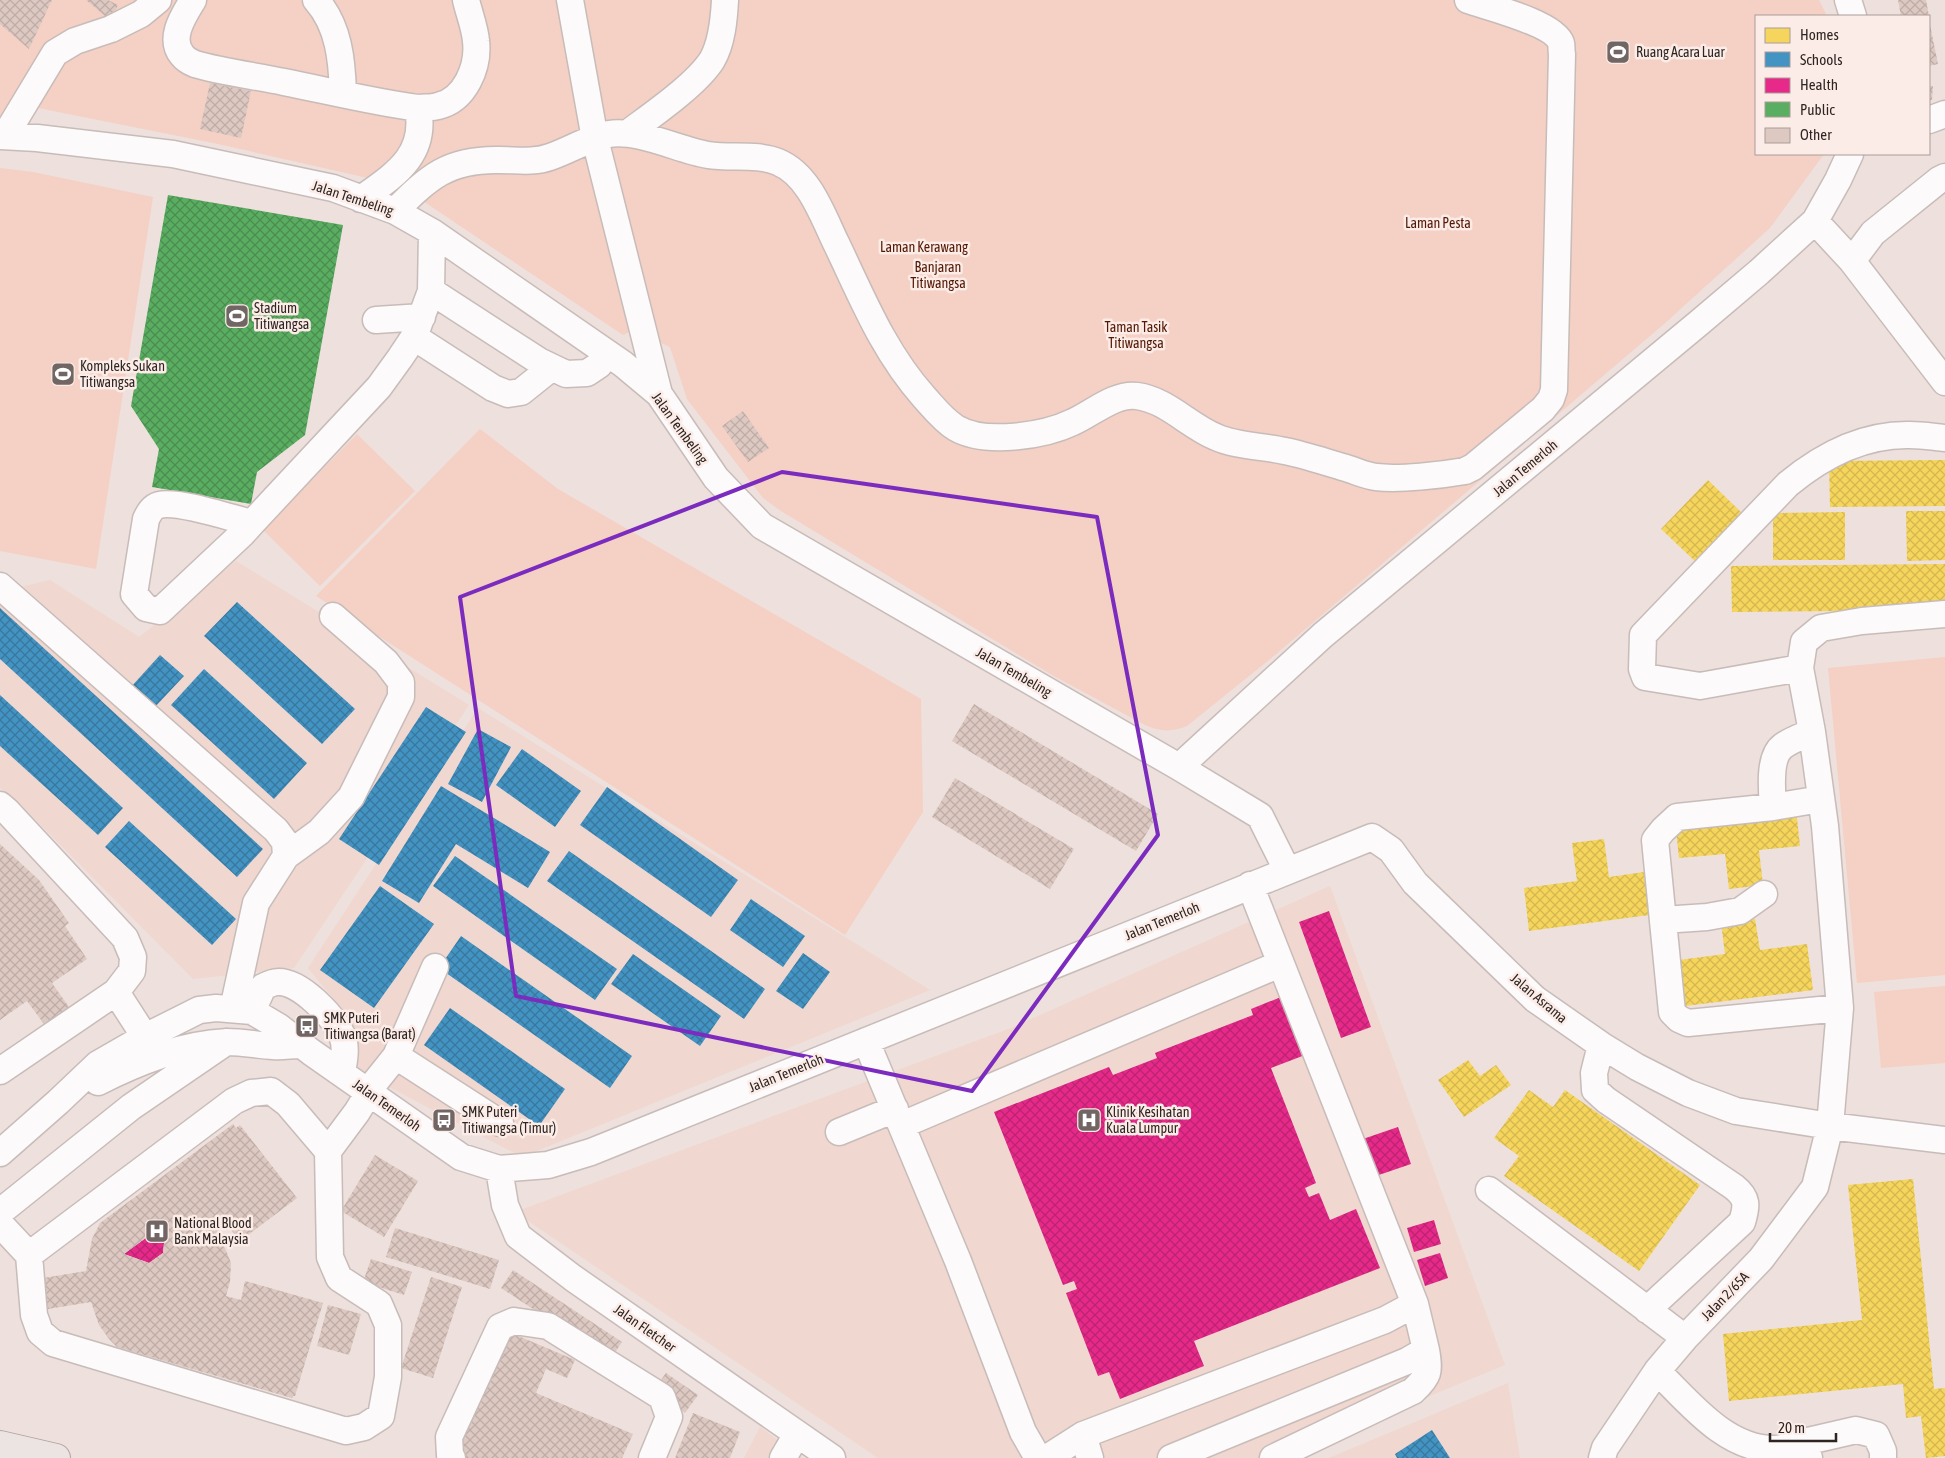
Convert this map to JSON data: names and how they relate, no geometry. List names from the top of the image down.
{
  "streets": {
    "street": [
      "Jalan Tembeling",
      "Jalan Temerloh",
      "Jalan Asrama",
      "Jalan 2/65A",
      "Jalan Fletcher"
    ]
  },
  "crossings": [
    ["Jalan Tembeling", "Jalan Temerloh"],
    ["Jalan Tembeling", "Jalan Asrama"],
    ["Jalan Temerloh", "Jalan Asrama"],
    ["Jalan Temerloh", "Jalan Fletcher"],
    ["Jalan Asrama", "Jalan 2/65A"]
  ],
  "parks": [
    "Laman Pesta",
    "Laman Kerawang",
    "Banjaran Titiwangsa",
    "Taman Tasik Titiwangsa"
  ],
  "places": {
    "sports": ["Ruang Acara Luar", "Stadium Titiwangsa", "Kompleks Sukan Titiwangsa"],
    "bus stop": ["SMK Puteri Titiwangsa (Barat)", "SMK Puteri Titiwangsa (Timur)"],
    "hospital": ["Klinik Kesihatan Kuala Lumpur", "National Blood Bank Malaysia"]
  },
  "legend": [
    "Homes",
    "Schools",
    "Health",
    "Public",
    "Other"
  ],
  "scale_bar": "20 m"
}
